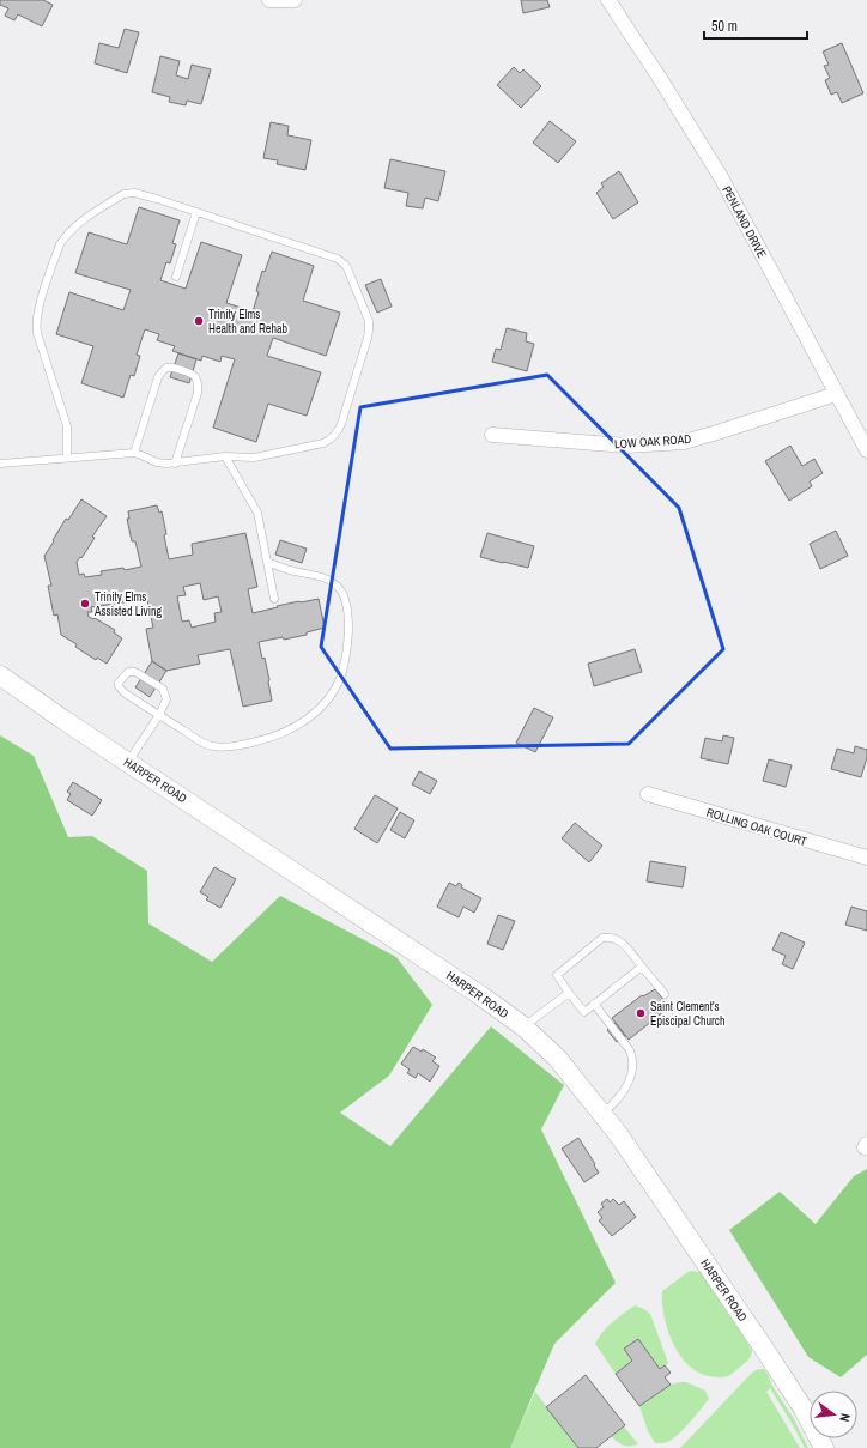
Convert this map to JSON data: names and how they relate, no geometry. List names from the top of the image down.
{
  "streets": {
    "main road": ["HARPER ROAD"],
    "street": ["PENLAND DRIVE", "LOW OAK ROAD", "ROLLING OAK COURT"]
  },
  "crossings": [
    ["PENLAND DRIVE", "LOW OAK ROAD"]
  ],
  "places": ["Trinity Elms Health and Rehab", "Trinity Elms Assisted Living", "Saint Clement's Episcipal Church"],
  "scale_bar": "50 m",
  "north": "right"
}
